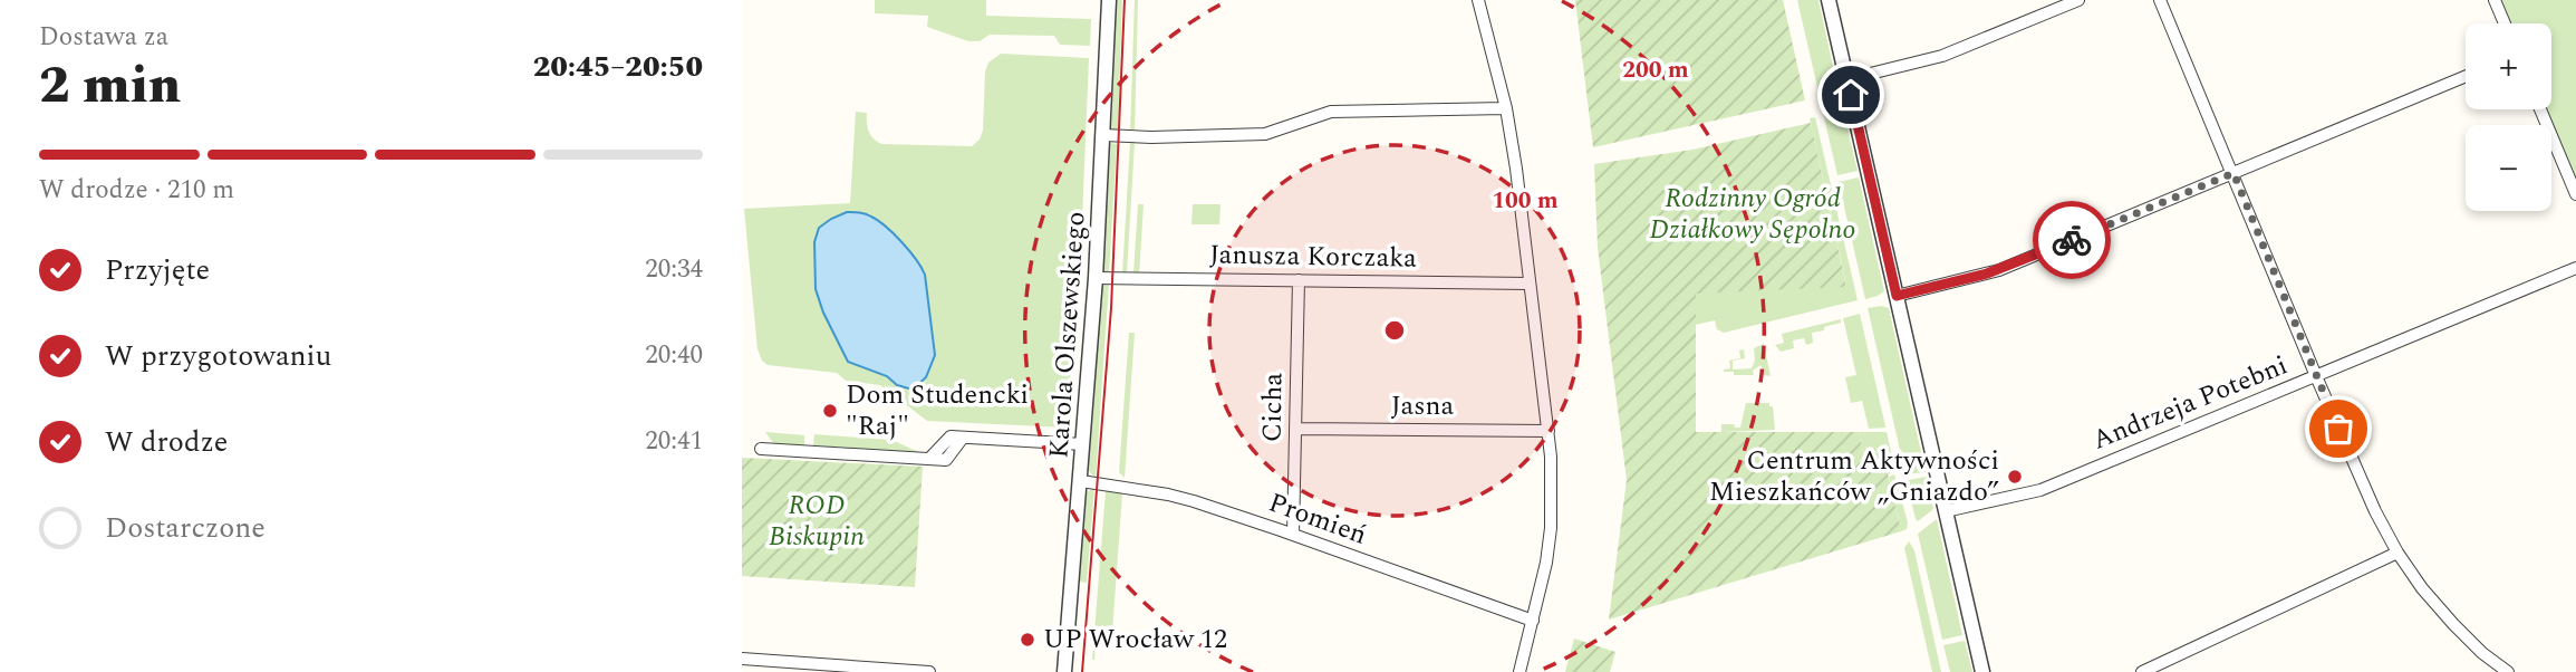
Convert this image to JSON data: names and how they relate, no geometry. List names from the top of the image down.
{
  "streets": {
    "street": [
      "Janusza Korczaka",
      "Karola Olszewskiego",
      "Andrzeja Potebni",
      "Jasna",
      "Cicha",
      "Promień"
    ]
  },
  "crossings": [
    ["Janusza Korczaka", "Karola Olszewskiego"],
    ["Janusza Korczaka", "Cicha"],
    ["Karola Olszewskiego", "Promień"],
    ["Jasna", "Cicha"],
    ["Cicha", "Promień"]
  ],
  "parks": ["Rodzinny Ogród Działkowy Sępolno", "ROD Biskupin"],
  "places": ["Dom Studencki \"Raj\"", "Centrum Aktywności Mieszkańców „Gniazdo”", "UP Wrocław 12"],
  "page": {
    "heading": ["2 min", "Dostawa za", "20:45–20:50"],
    "map_buttons": ["+", "−"],
    "bar": "W drodze · 210 m",
    "list": [
      ["Przyjęte", "20:34"],
      ["W przygotowaniu", "20:40"],
      ["W drodze", "20:41"],
      "Dostarczone"
    ]
  },
  "rings": ["200 m", "100 m"]
}
